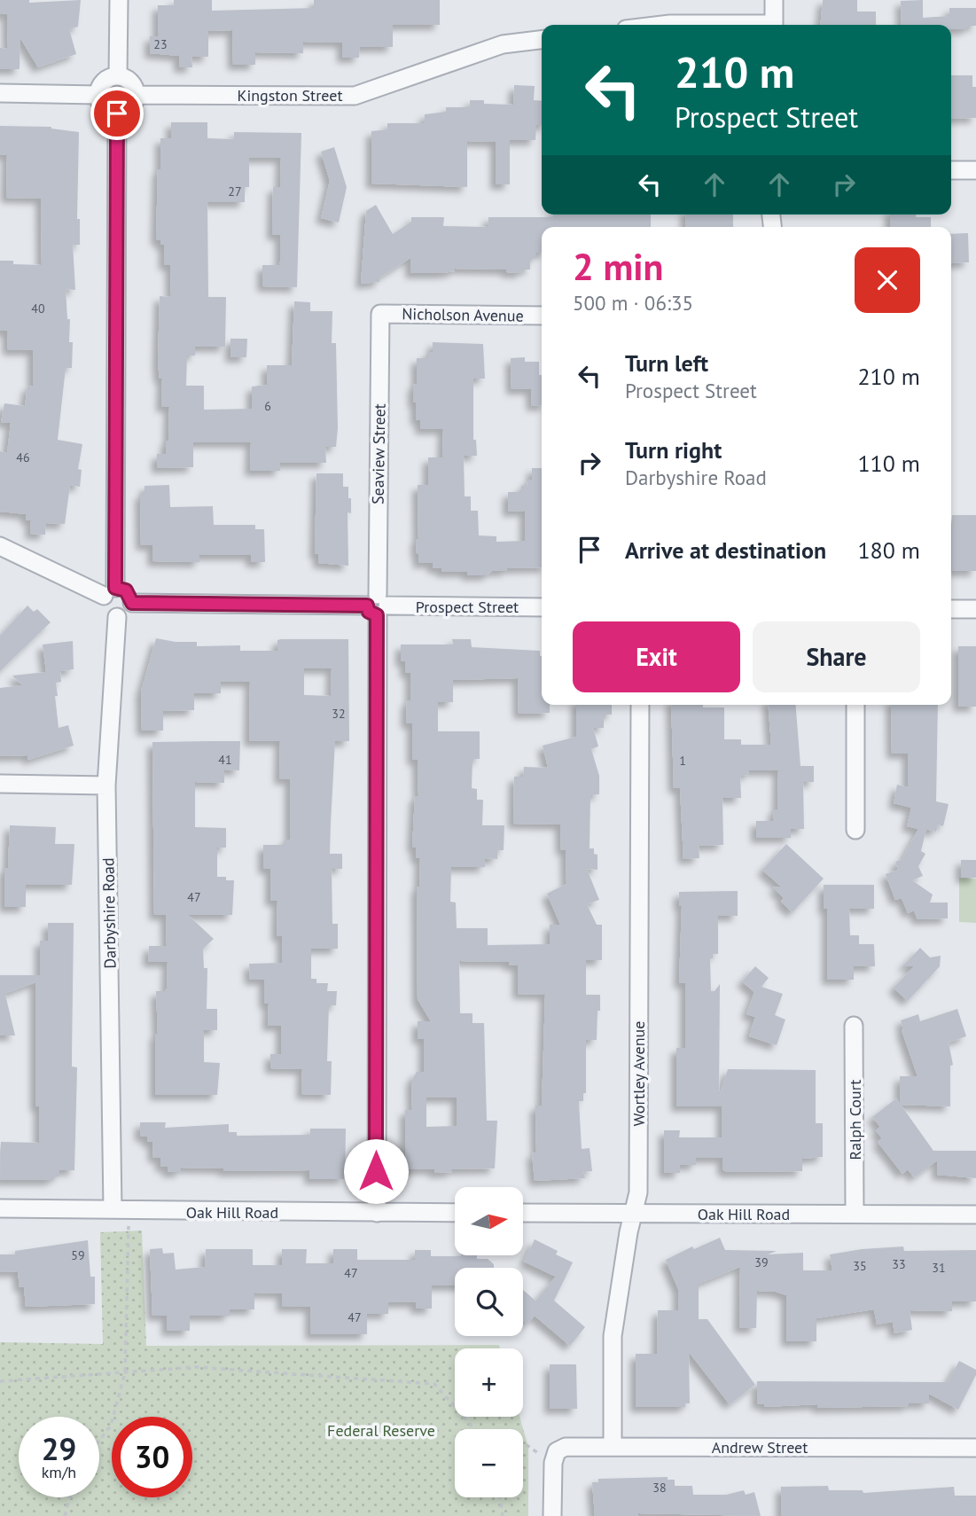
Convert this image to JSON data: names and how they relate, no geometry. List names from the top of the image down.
{
  "streets": {
    "street": [
      "Kingston Street",
      "Nicholson Avenue",
      "Seaview Street",
      "Prospect Street",
      "Darbyshire Road",
      "Wortley Avenue",
      "Ralph Court",
      "Oak Hill Road",
      "Andrew Street"
    ]
  },
  "crossings": [
    ["Nicholson Avenue", "Seaview Street"],
    ["Seaview Street", "Prospect Street"],
    ["Seaview Street", "Oak Hill Road"],
    ["Prospect Street", "Darbyshire Road"],
    ["Darbyshire Road", "Oak Hill Road"],
    ["Wortley Avenue", "Oak Hill Road"],
    ["Wortley Avenue", "Andrew Street"],
    ["Ralph Court", "Oak Hill Road"]
  ],
  "parks": ["Federal Reserve"],
  "house_numbers": [
    "23",
    "27",
    "40",
    "6",
    "46",
    "32",
    "41",
    "1",
    "47",
    "59",
    "39",
    "33",
    "35",
    "31",
    "47",
    "47",
    "38"
  ],
  "north": "right",
  "page": {
    "turn": ["210 m", "Prospect Street"],
    "heading": ["2 min", "500 m · 06:35"],
    "list": [
      {
        "name": "Turn left",
        "note": "Prospect Street",
        "value": "210 m"
      },
      {
        "name": "Turn right",
        "note": "Darbyshire Road",
        "value": "110 m"
      },
      {
        "name": "Arrive at destination",
        "value": "180 m"
      }
    ],
    "buttons": ["Exit", "Share"],
    "map_buttons": ["+", "−"],
    "speed": "29 km/h",
    "limit": "30"
  }
}
